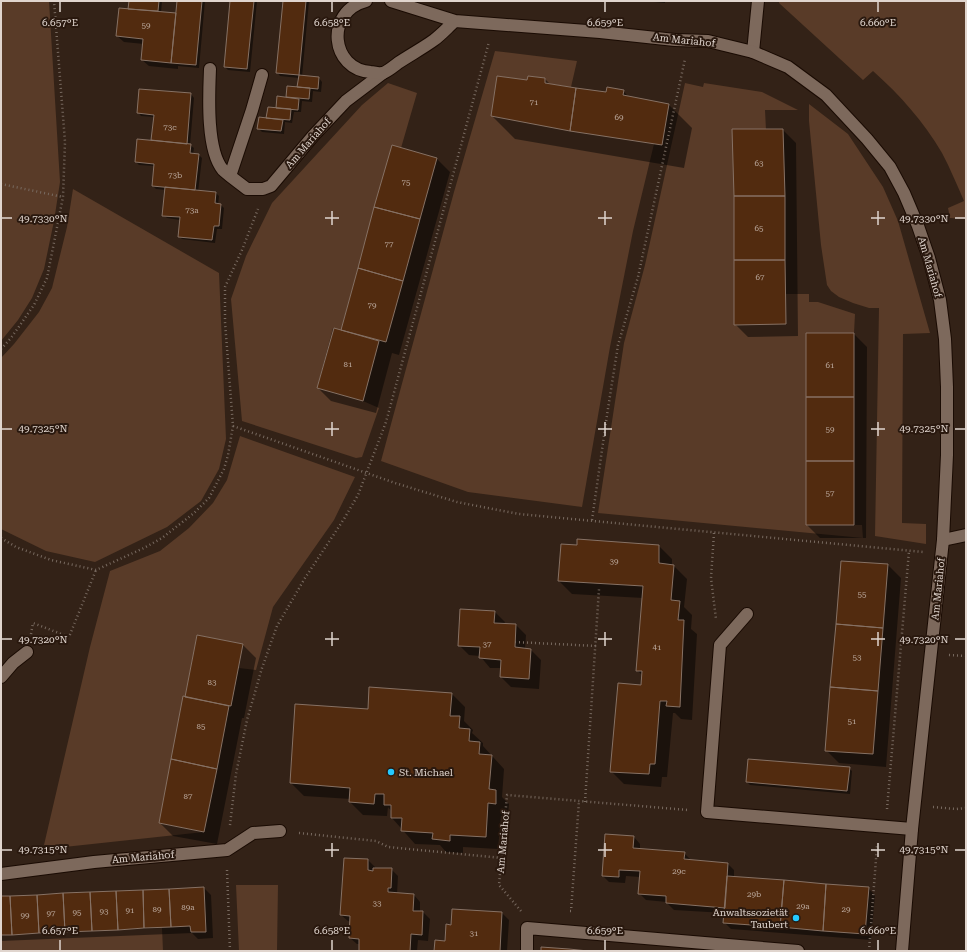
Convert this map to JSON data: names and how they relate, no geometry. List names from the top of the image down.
{
  "streets": {
    "street": ["Am Mariahof"]
  },
  "places": ["St. Michael", "Anwaltssozietät Taubert"],
  "house_numbers": [
    "59",
    "71",
    "69",
    "73c",
    "63",
    "73b",
    "75",
    "73a",
    "65",
    "77",
    "67",
    "79",
    "81",
    "61",
    "59",
    "57",
    "39",
    "55",
    "37",
    "41",
    "53",
    "83",
    "51",
    "85",
    "87",
    "29c",
    "29b",
    "33",
    "29a",
    "89a",
    "89",
    "29",
    "91",
    "93",
    "95",
    "97",
    "99",
    "31"
  ],
  "coordinates": [
    "6.657°E",
    "6.658°E",
    "6.659°E",
    "6.660°E",
    "49.7330°N",
    "49.7325°N",
    "49.7320°N",
    "49.7315°N"
  ]
}
